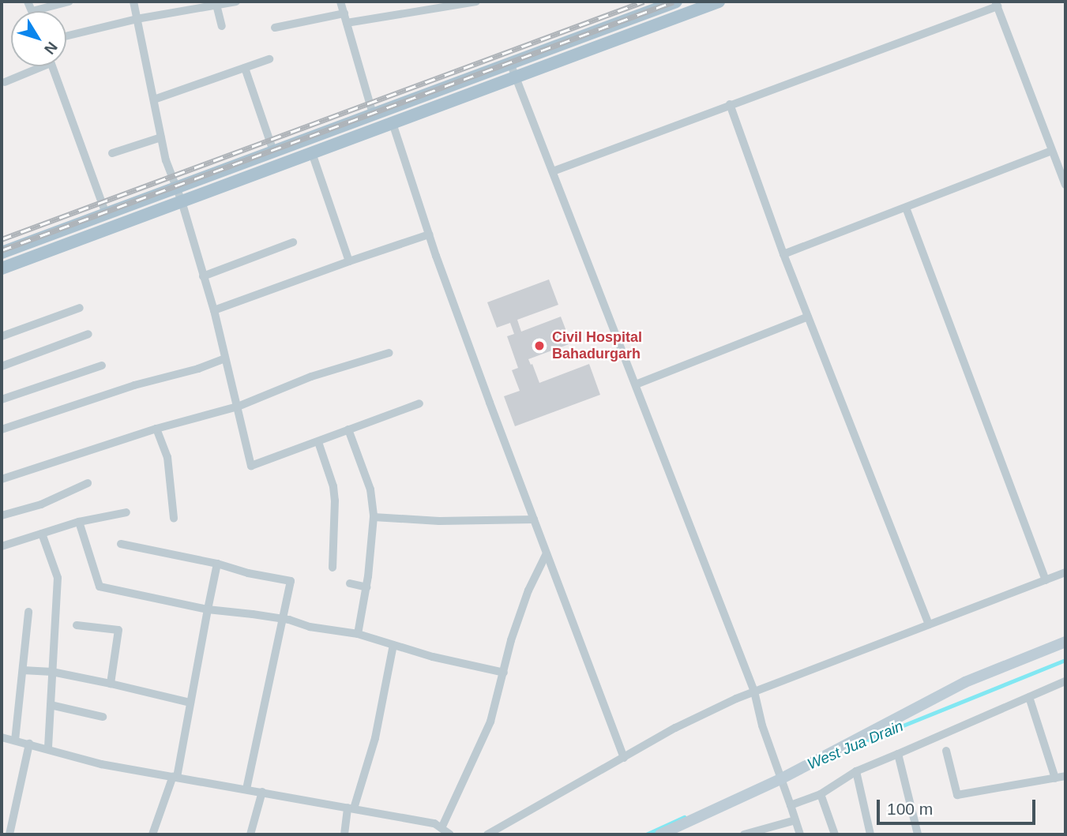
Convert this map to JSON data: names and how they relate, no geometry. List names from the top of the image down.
{
  "water": ["West Jua Drain"],
  "places": ["Civil Hospital Bahadurgarh"],
  "scale_bar": "100 m",
  "north": "bottom right"
}
